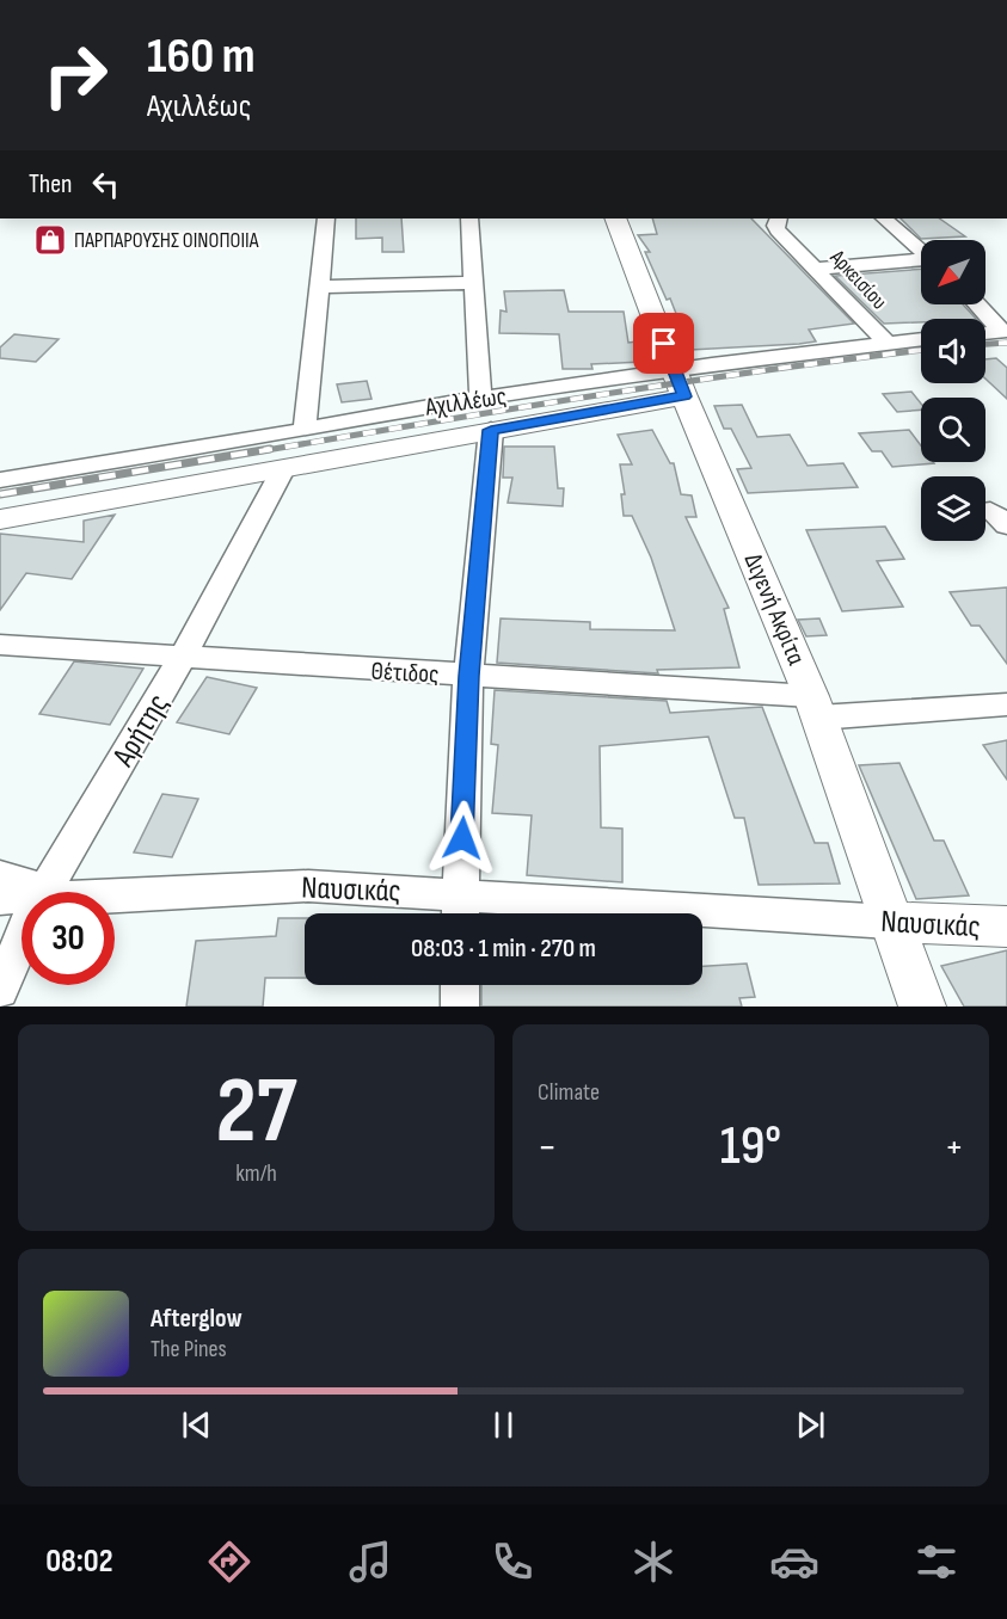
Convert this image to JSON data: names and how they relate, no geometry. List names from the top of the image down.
{
  "streets": {
    "street": [
      "Αρκεισίου",
      "Αχιλλέως",
      "Διγενή Ακρίτα",
      "Θέτιδος",
      "Αρήτης",
      "Ναυσικάς"
    ]
  },
  "crossings": [
    ["Αρκεισίου", "Αχιλλέως"],
    ["Αχιλλέως", "Διγενή Ακρίτα"],
    ["Αχιλλέως", "Αρήτης"],
    ["Διγενή Ακρίτα", "Θέτιδος"],
    ["Διγενή Ακρίτα", "Ναυσικάς"],
    ["Θέτιδος", "Αρήτης"]
  ],
  "places": {
    "shop": ["ΠΑΡΠΑΡΟΥΣΗΣ ΟΙΝΟΠΟΙΙΑ"]
  },
  "north": "bottom left",
  "page": {
    "turn": ["160 m", "Αχιλλέως"],
    "then": "Then",
    "limit": "30",
    "trip": "08:03 · 1 min · 270 m",
    "tile": [
      ["27", "km/h"],
      "Climate"
    ],
    "heat": ["−", "19°", "+"],
    "song": ["Afterglow", "The Pines"],
    "tabs": "08:02"
  }
}
